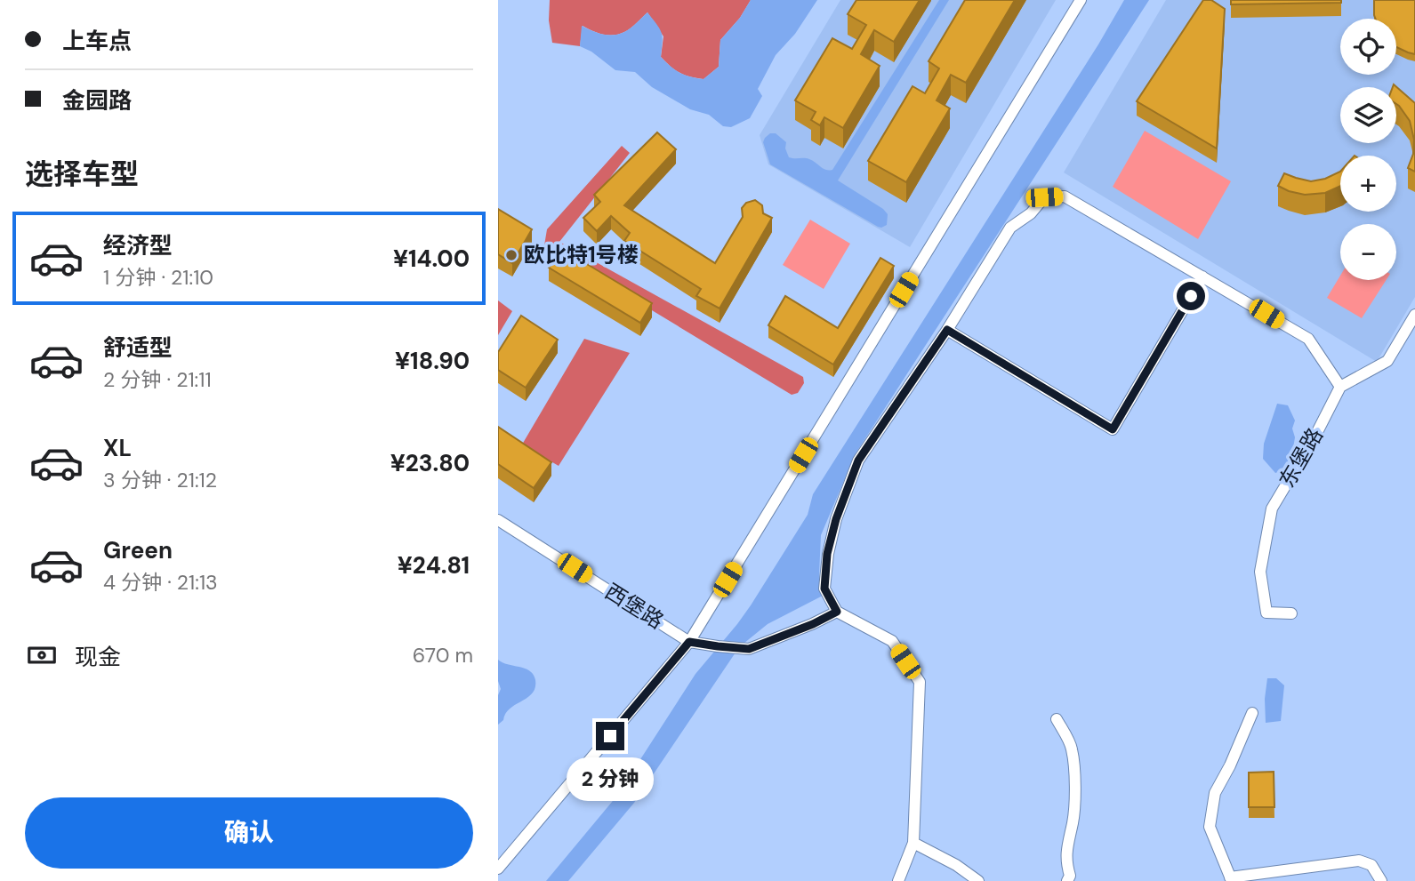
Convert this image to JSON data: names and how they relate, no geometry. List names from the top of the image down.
{
  "streets": {
    "street": ["东堡路", "西堡路"]
  },
  "places": ["欧比特1号楼"],
  "page": {
    "banner": ["上车点", "金园路"],
    "map_buttons": ["+", "−"],
    "heading": "选择车型",
    "list": [
      {
        "name": "经济型",
        "note": "1 分钟 · 21:10",
        "value": "¥14.00"
      },
      {
        "name": "舒适型",
        "note": "2 分钟 · 21:11",
        "value": "¥18.90"
      },
      {
        "name": "XL",
        "note": "3 分钟 · 21:12",
        "value": "¥23.80"
      },
      {
        "name": "Green",
        "note": "4 分钟 · 21:13",
        "value": "¥24.81"
      }
    ],
    "pay": ["现金", "670 m"],
    "bubble": "2 分钟",
    "buttons": "确认"
  }
}
